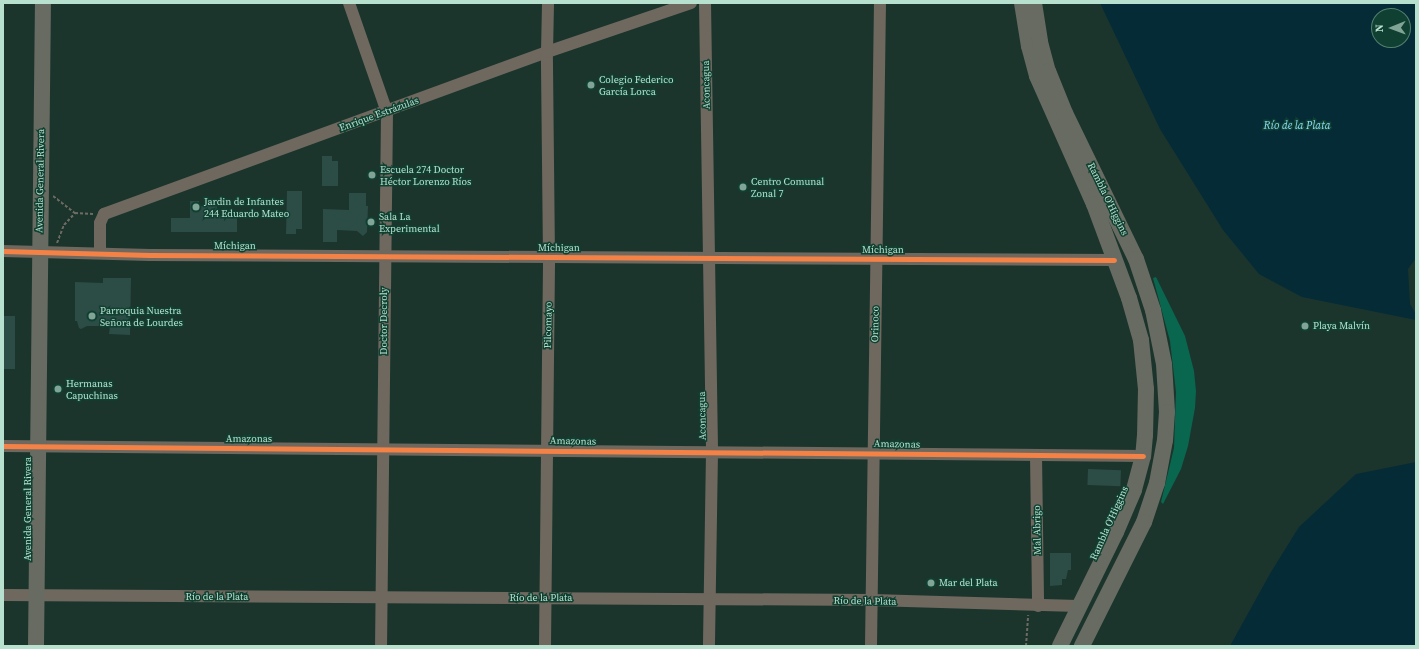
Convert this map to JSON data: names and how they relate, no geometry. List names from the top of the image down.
{
  "streets": {
    "main road": ["Avenida General Rivera", "Rambla O'Higgins"],
    "street": [
      "Aconcagua",
      "Enrique Estrázulas",
      "Míchigan",
      "Doctor Decroly",
      "Orinoco",
      "Pilcomayo",
      "Amazonas",
      "Mal Abrigo",
      "Río de la Plata"
    ]
  },
  "crossings": [
    ["Aconcagua", "Míchigan"],
    ["Aconcagua", "Amazonas"],
    ["Aconcagua", "Río de la Plata"],
    ["Enrique Estrázulas", "Doctor Decroly"],
    ["Enrique Estrázulas", "Pilcomayo"],
    ["Avenida General Rivera", "Míchigan"],
    ["Avenida General Rivera", "Amazonas"],
    ["Avenida General Rivera", "Río de la Plata"],
    ["Rambla O'Higgins", "Míchigan"],
    ["Rambla O'Higgins", "Amazonas"],
    ["Rambla O'Higgins", "Río de la Plata"],
    ["Míchigan", "Doctor Decroly"],
    ["Míchigan", "Orinoco"],
    ["Míchigan", "Pilcomayo"],
    ["Doctor Decroly", "Amazonas"],
    ["Doctor Decroly", "Río de la Plata"],
    ["Orinoco", "Amazonas"],
    ["Orinoco", "Río de la Plata"],
    ["Pilcomayo", "Amazonas"],
    ["Pilcomayo", "Río de la Plata"],
    ["Amazonas", "Mal Abrigo"],
    ["Mal Abrigo", "Río de la Plata"]
  ],
  "water": ["Río de la Plata"],
  "places": [
    "Colegio Federico García Lorca",
    "Escuela 274 Doctor Héctor Lorenzo Ríos",
    "Centro Comunal Zonal 7",
    "Jardin de Infantes 244 Eduardo Mateo",
    "Sala La Experimental",
    "Parroquia Nuestra Señora de Lourdes",
    "Playa Malvín",
    "Hermanas Capuchinas",
    "Mar del Plata"
  ],
  "north": "left"
}
